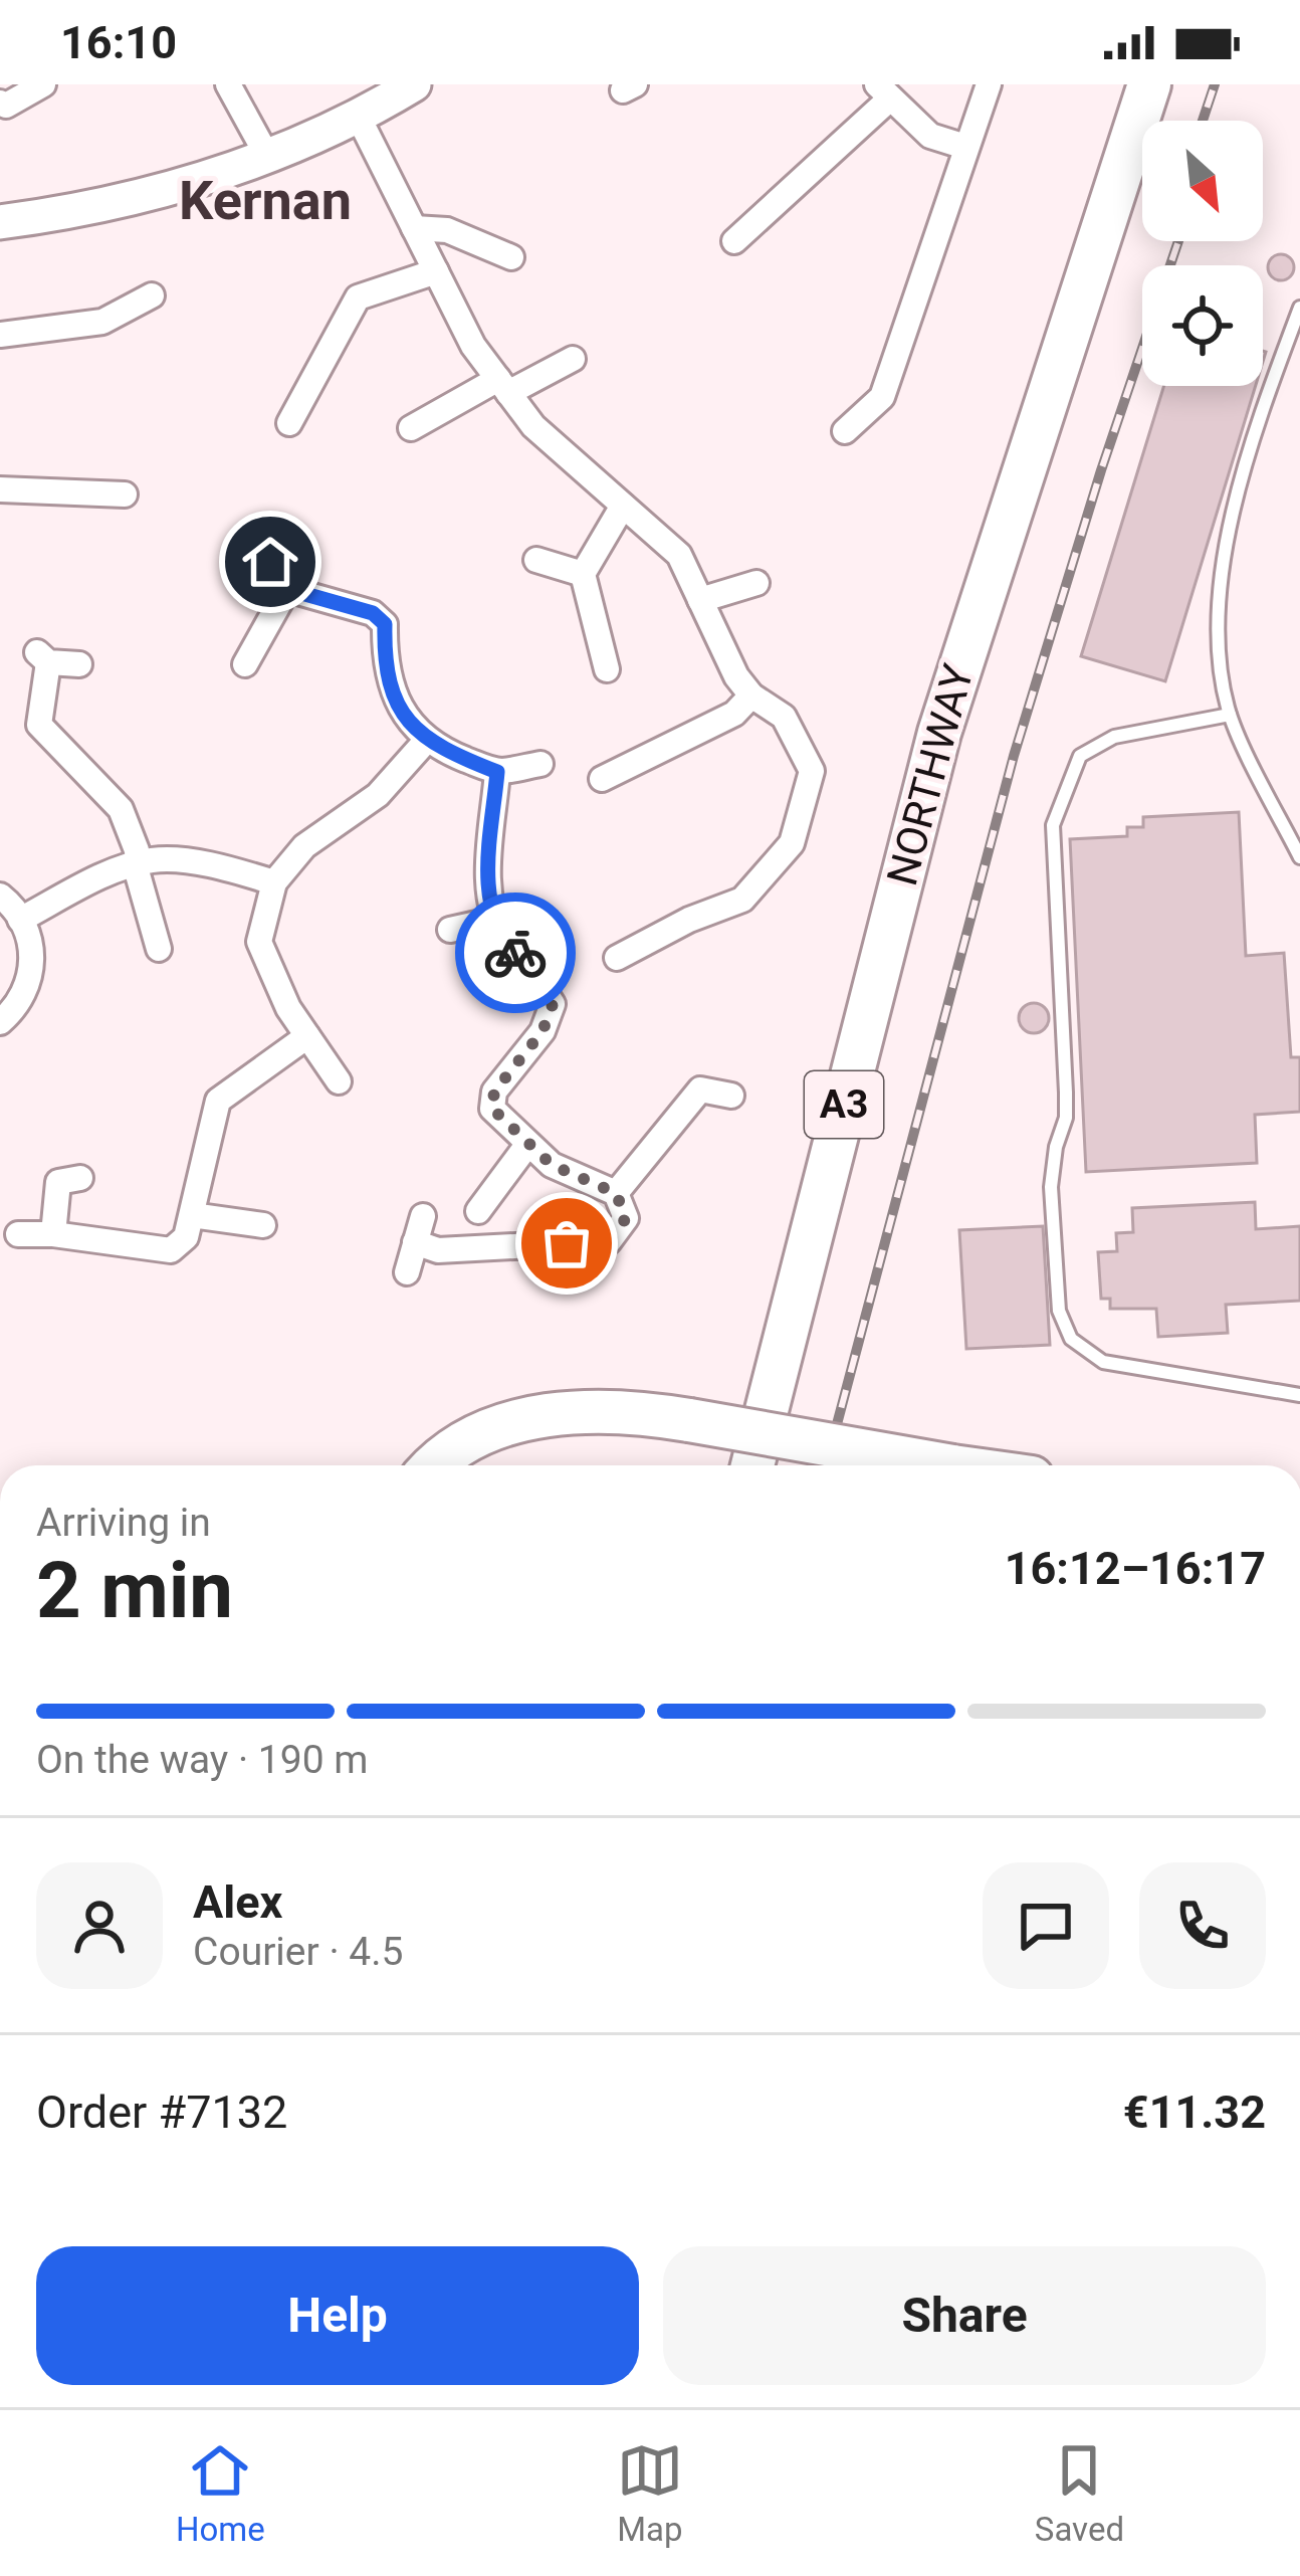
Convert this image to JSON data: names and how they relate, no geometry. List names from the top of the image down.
{
  "streets": {
    "highway": ["NORTHWAY", "A3"]
  },
  "districts": ["Kernan"],
  "north": "bottom right",
  "page": {
    "status": "16:10",
    "heading": ["2 min", "Arriving in", "16:12–16:17"],
    "panel": [
      "Alex",
      "Courier · 4.5",
      "Order #7132",
      "€11.32"
    ],
    "bar": "On the way · 190 m",
    "buttons": ["Help", "Share"],
    "tabs": ["Home", "Map", "Saved"]
  }
}
